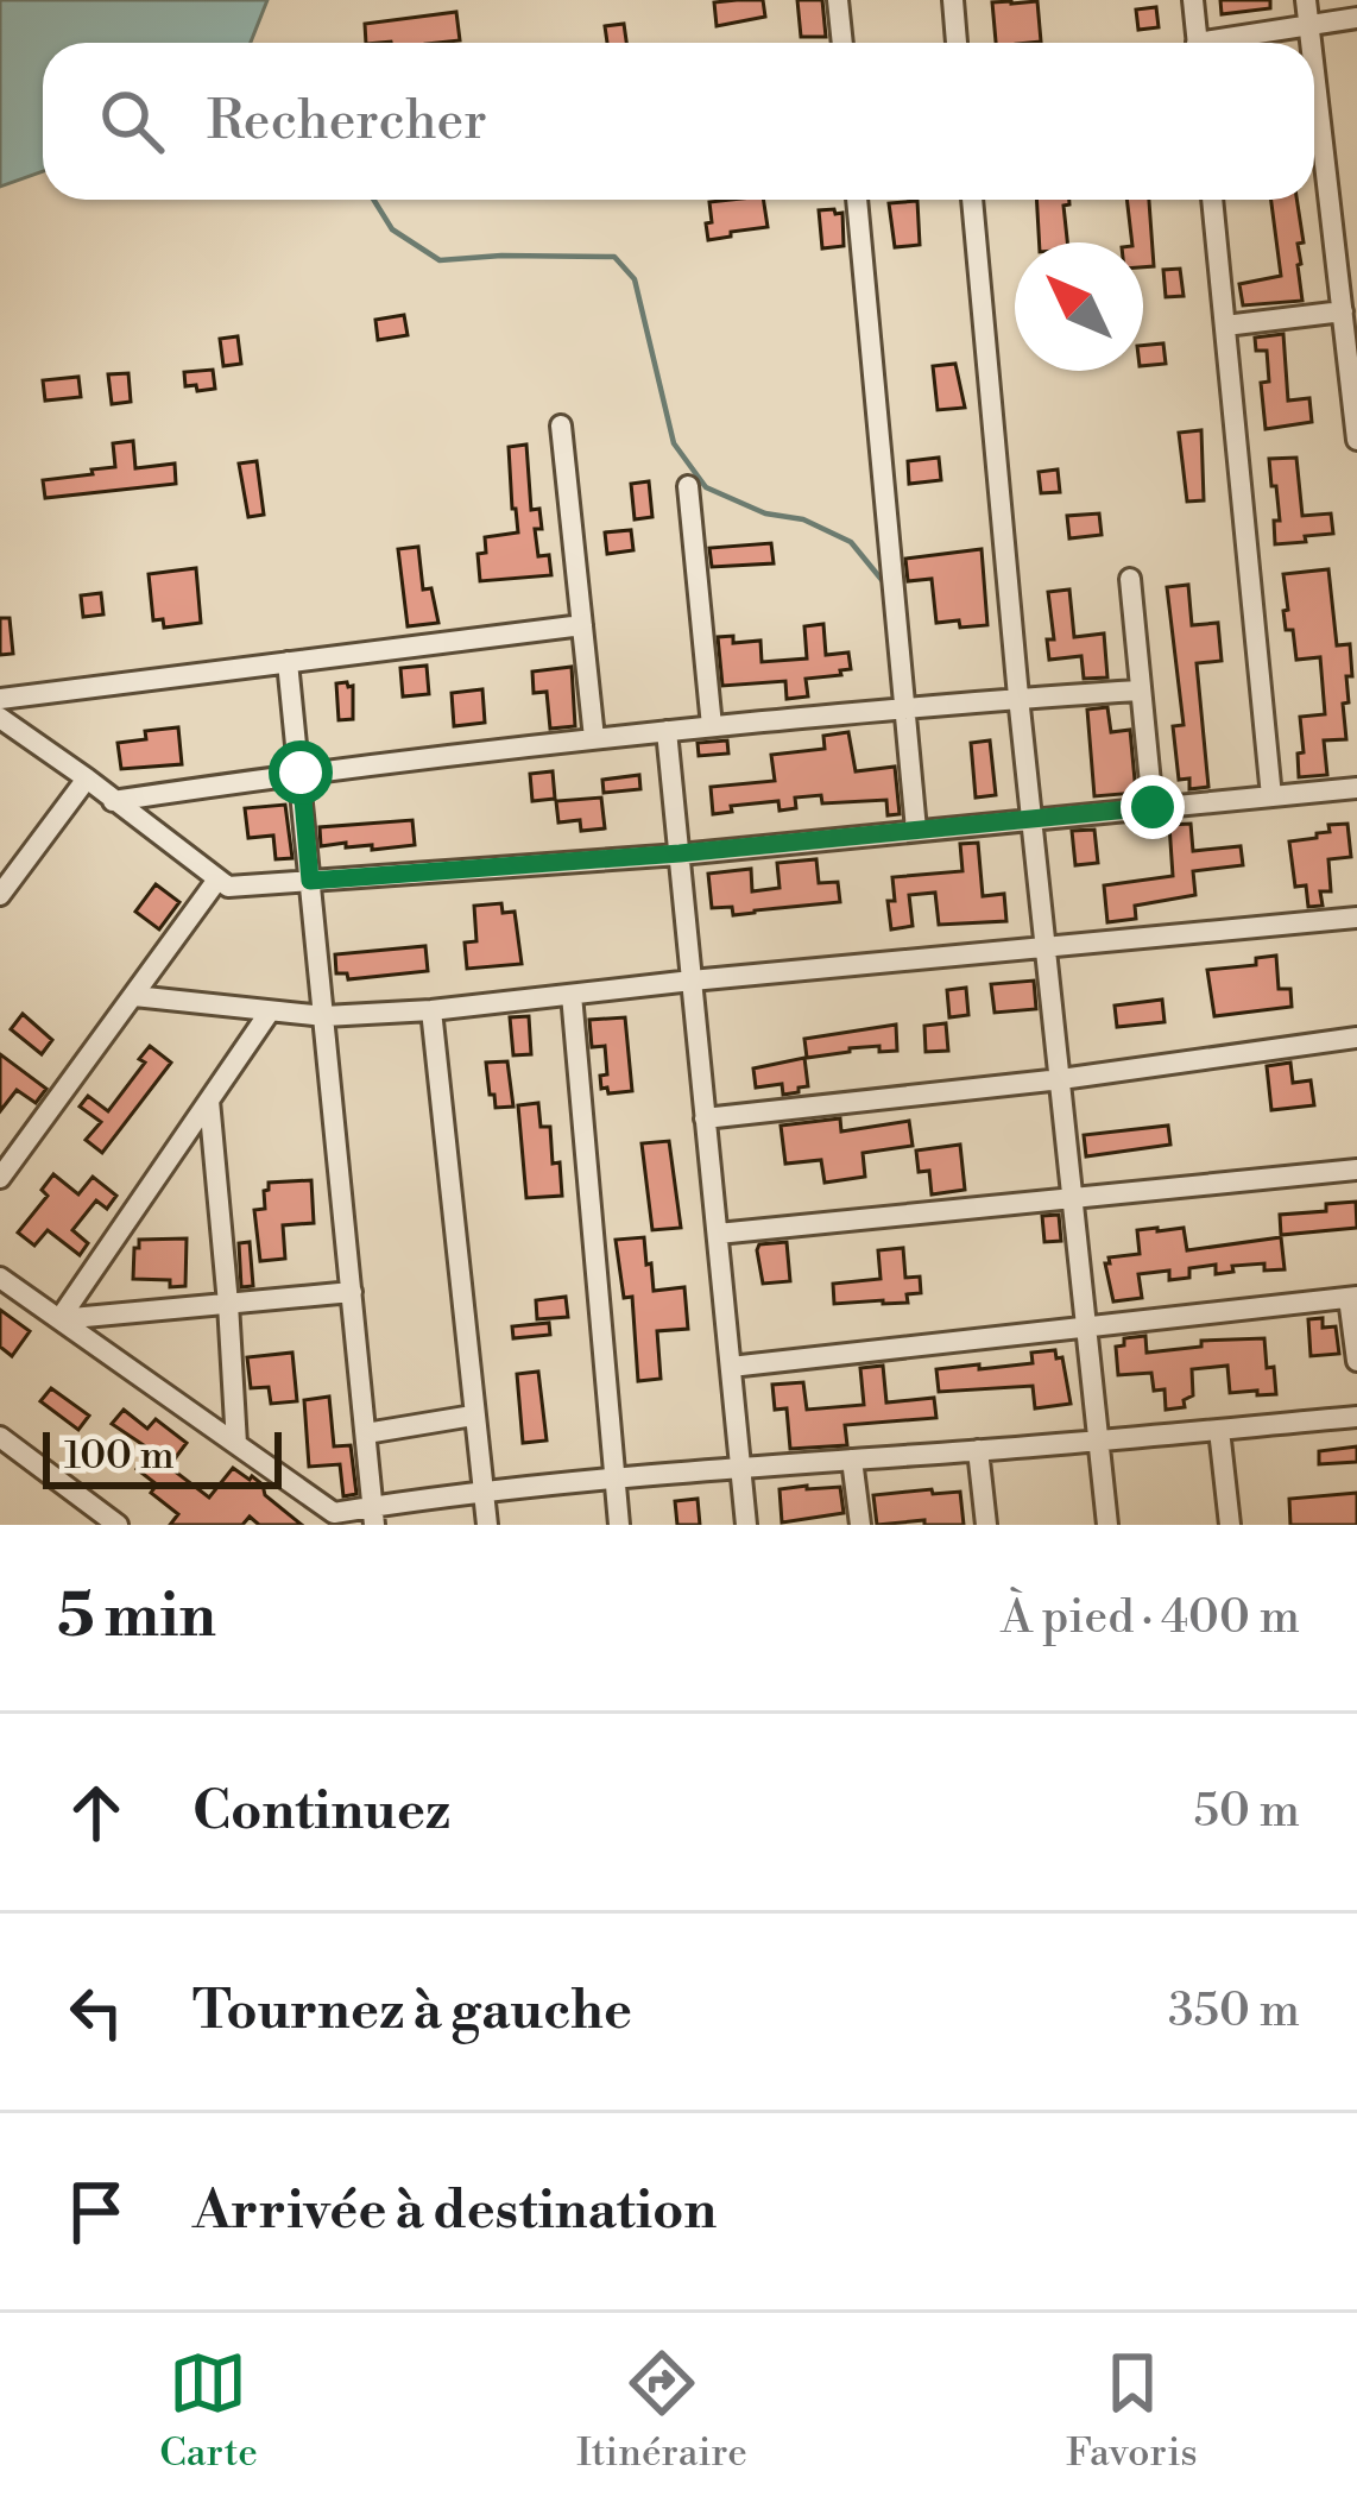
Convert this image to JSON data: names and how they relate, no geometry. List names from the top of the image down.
{
  "scale_bar": "100 m",
  "north": "top left",
  "page": {
    "search": "Rechercher",
    "scale": "100 m",
    "heading": ["5 min", "À pied · 400 m"],
    "list": [
      ["Continuez", "50 m"],
      ["Tournez à gauche", "350 m"],
      "Arrivée à destination"
    ],
    "nav": ["Carte", "Itinéraire", "Favoris"]
  }
}
